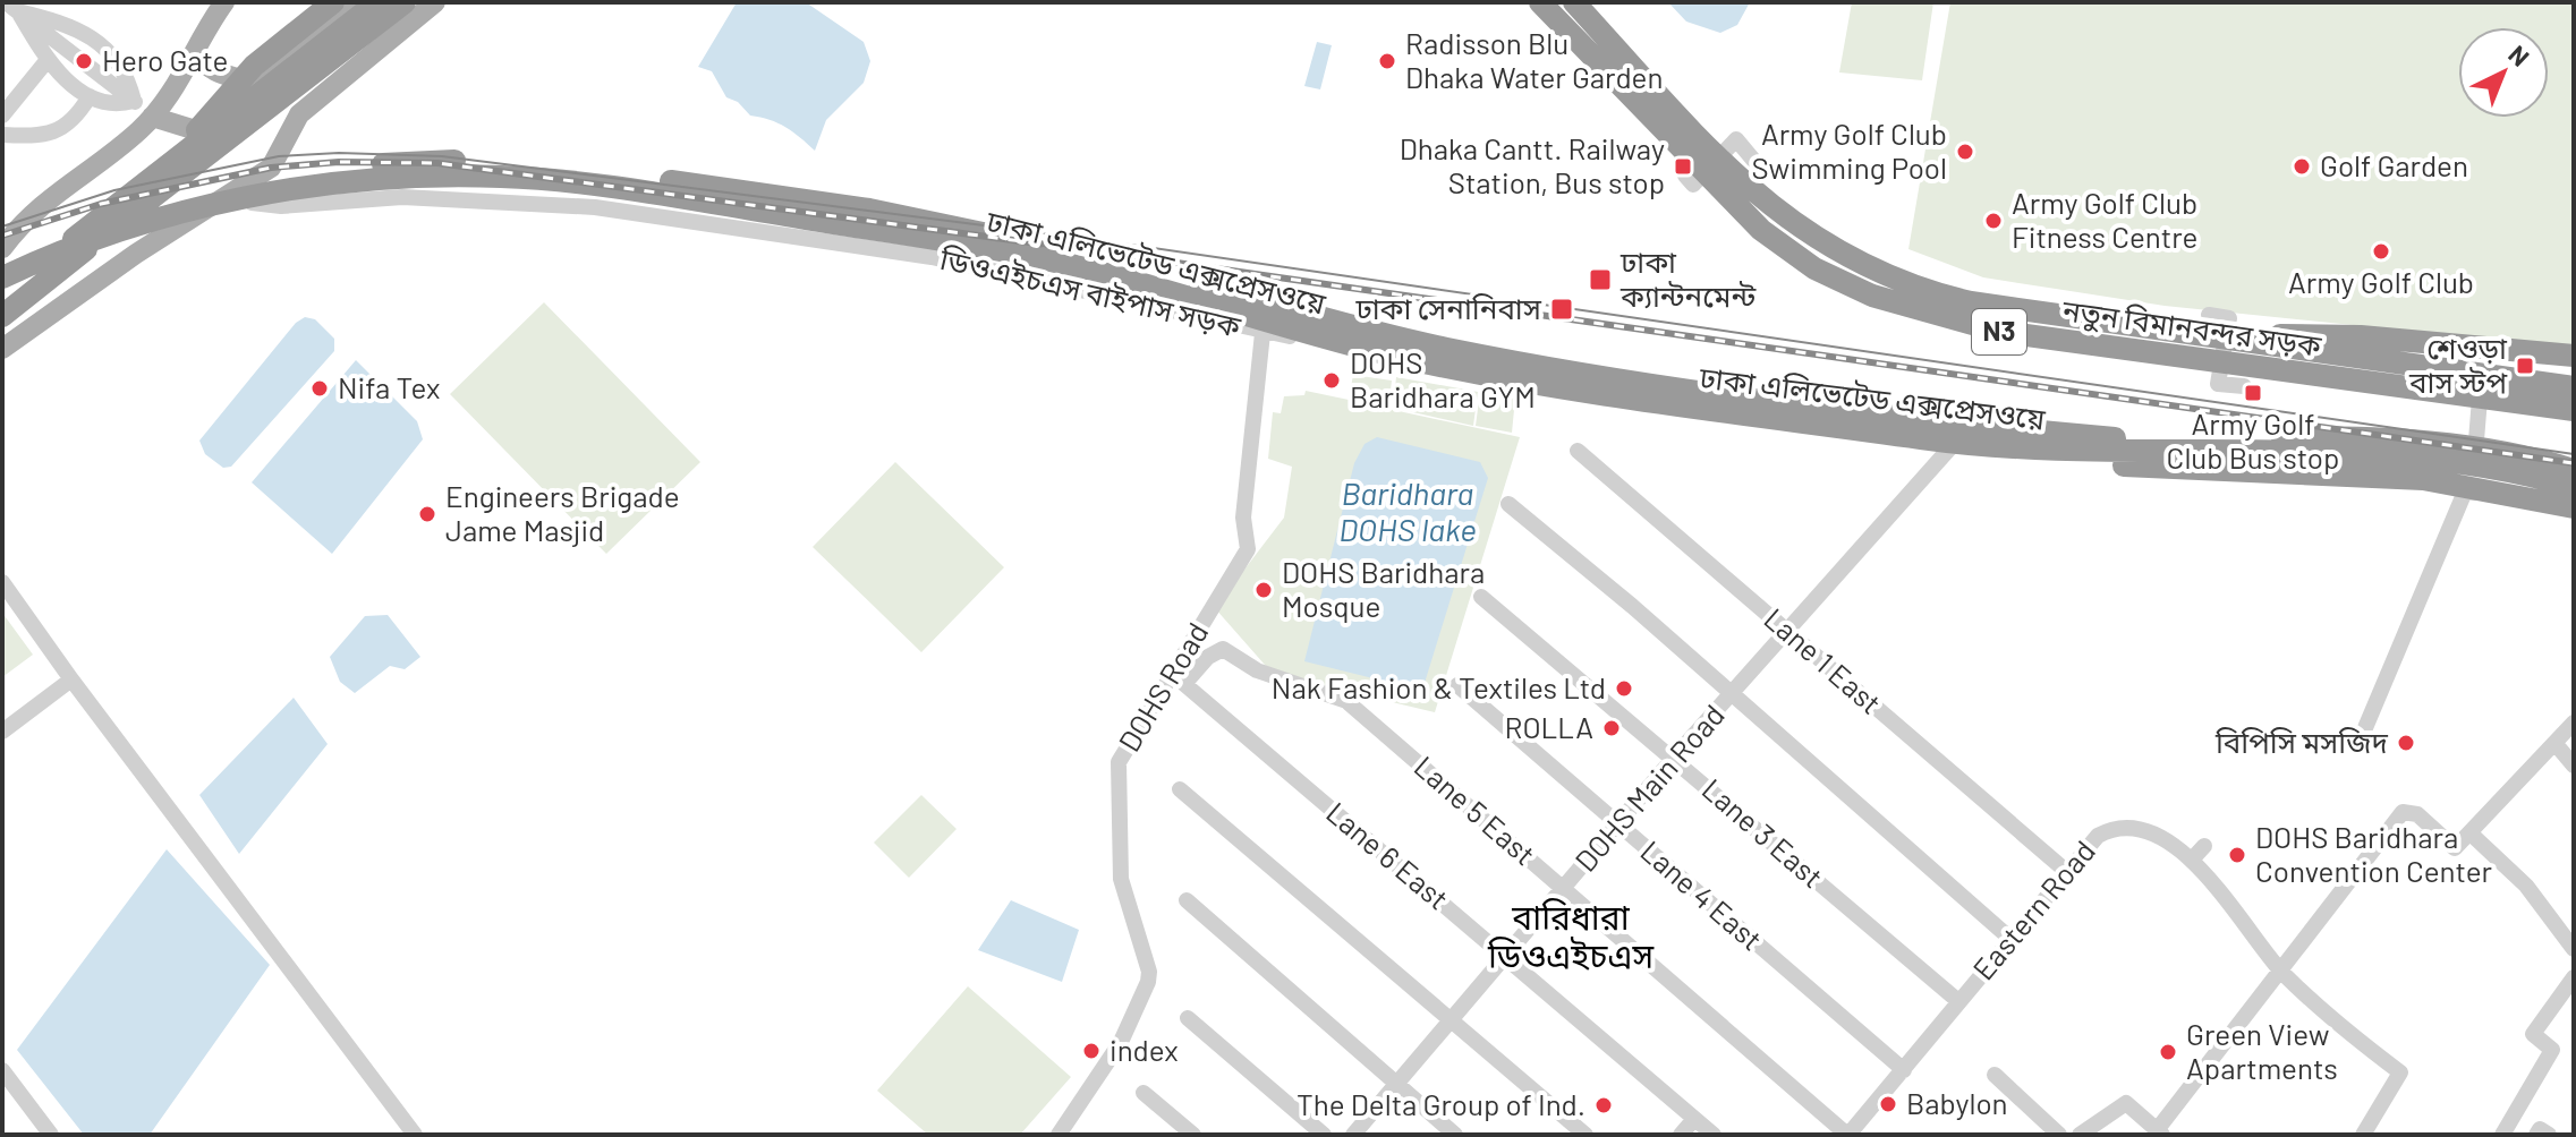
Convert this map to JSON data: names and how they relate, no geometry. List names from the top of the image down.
{
  "streets": {
    "highway": ["ঢাকা এলিভেটেড এক্সপ্রেসওয়ে", "নতুন বিমানবন্দর সড়ক", "N3"],
    "street": [
      "ডিওএইচএস বাইপাস সড়ক",
      "Lane 1 East",
      "DOHS Road",
      "DOHS Main Road",
      "Lane 5 East",
      "Lane 3 East",
      "Lane 6 East",
      "Lane 4 East",
      "Eastern Road"
    ]
  },
  "crossings": [
    ["ডিওএইচএস বাইপাস সড়ক", "DOHS Road"],
    ["ডিওএইচএস বাইপাস সড়ক", "DOHS Main Road"],
    ["Lane 1 East", "DOHS Main Road"],
    ["Lane 1 East", "Eastern Road"],
    ["DOHS Main Road", "Lane 5 East"],
    ["DOHS Main Road", "Lane 3 East"],
    ["DOHS Main Road", "Lane 6 East"],
    ["DOHS Main Road", "Lane 4 East"],
    ["Lane 5 East", "Lane 6 East"],
    ["Lane 5 East", "Eastern Road"],
    ["Lane 3 East", "Eastern Road"],
    ["Lane 4 East", "Eastern Road"]
  ],
  "districts": ["বারিধারা ডিওএইচএস"],
  "water": ["Baridhara DOHS lake"],
  "places": {
    "other": [
      "Hero Gate",
      "Radisson Blu Dhaka Water Garden",
      "Army Golf Club Swimming Pool",
      "Golf Garden",
      "Army Golf Club Fitness Centre",
      "Army Golf Club",
      "DOHS Baridhara GYM",
      "Nifa Tex",
      "Engineers Brigade Jame Masjid",
      "DOHS Baridhara Mosque",
      "Nak Fashion & Textiles Ltd",
      "ROLLA",
      "বিপিসি মসজিদ",
      "DOHS Baridhara Convention Center",
      "index",
      "Green View Apartments",
      "Babylon",
      "The Delta Group of Ind."
    ],
    "transit": [
      "Dhaka Cantt. Railway Station, Bus stop",
      "ঢাকা ক্যান্টনমেন্ট",
      "ঢাকা সেনানিবাস",
      "শেওড়া বাস স্টপ",
      "Army Golf Club Bus stop"
    ]
  },
  "north": "top right"
}
